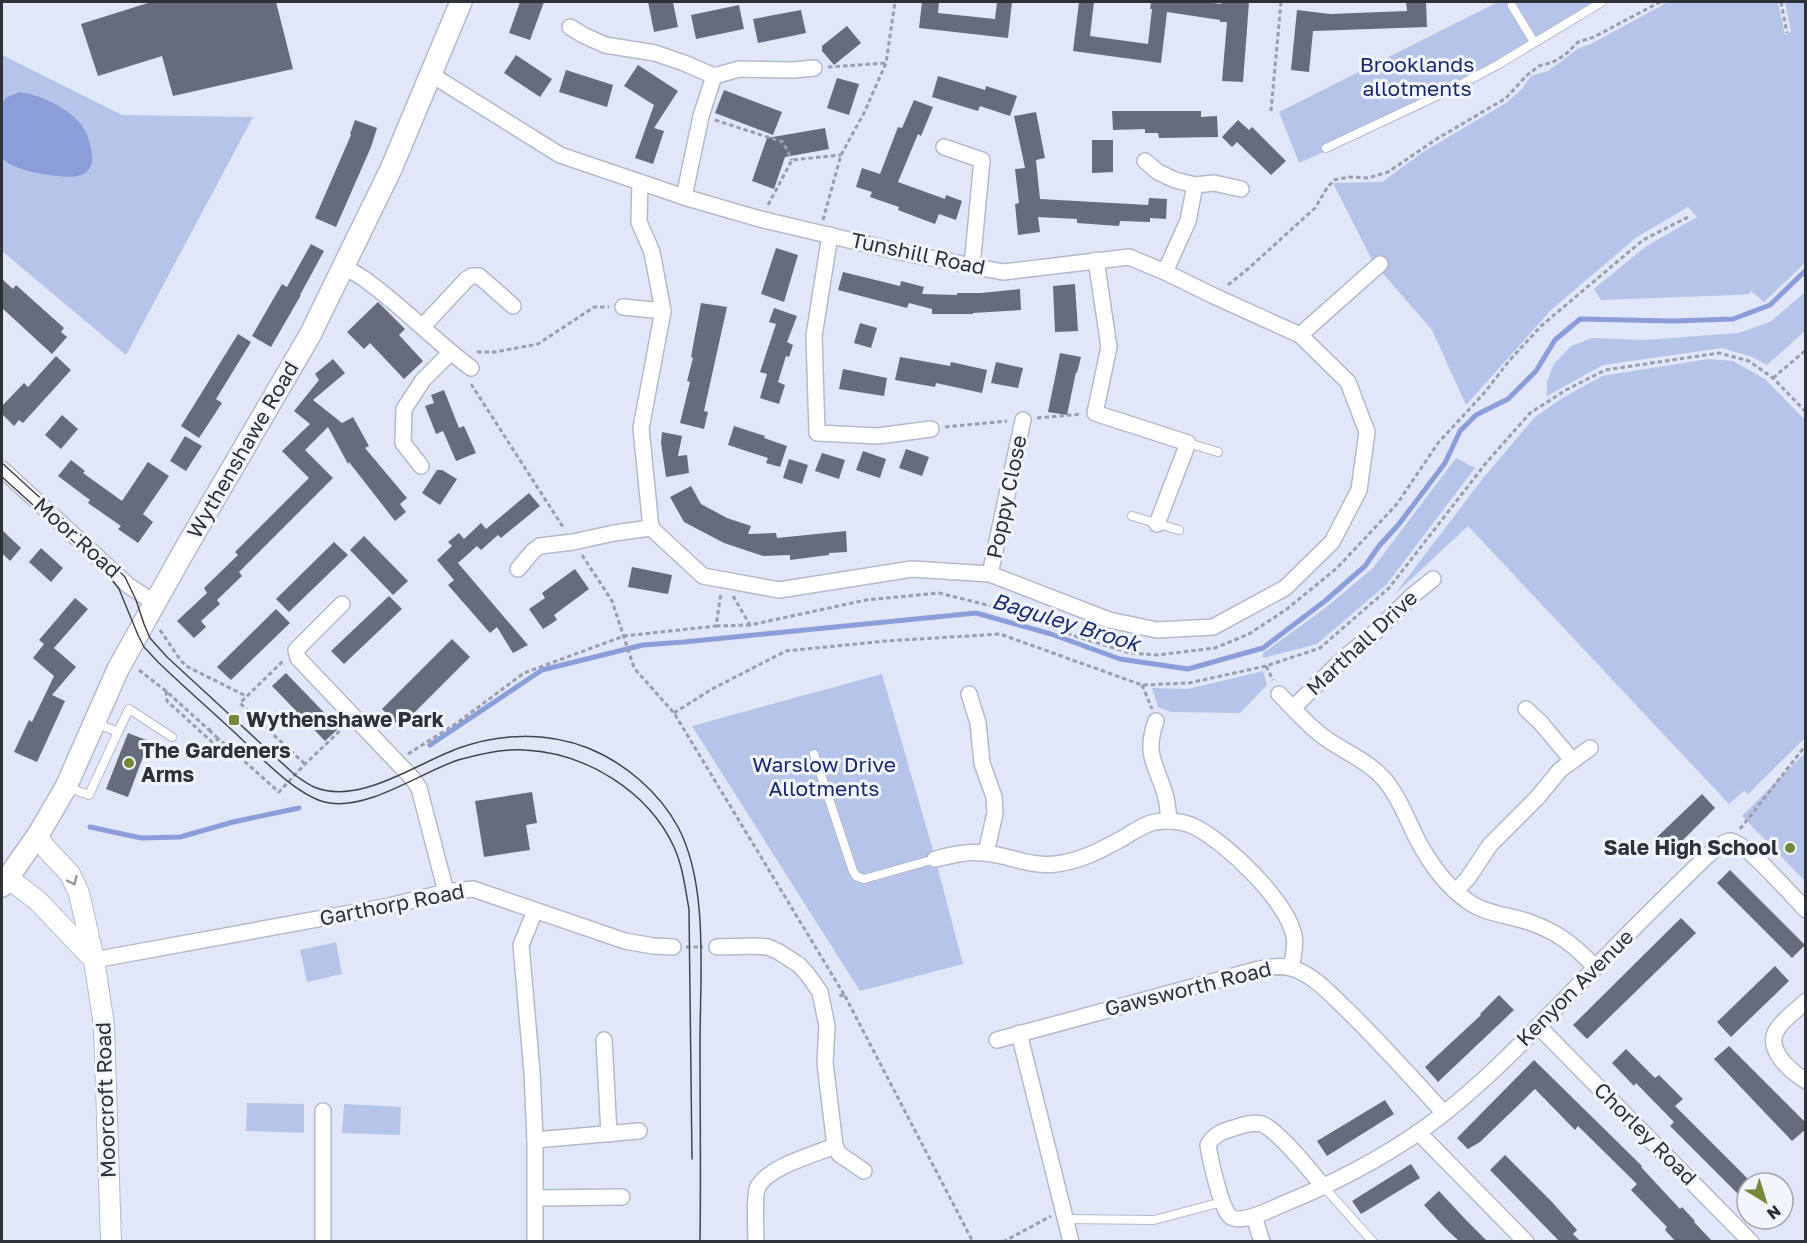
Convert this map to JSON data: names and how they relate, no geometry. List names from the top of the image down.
{
  "streets": {
    "main road": ["Wythenshawe Road"],
    "street": [
      "Tunshill Road",
      "Poppy Close",
      "Moor Road",
      "Marthall Drive",
      "Garthorp Road",
      "Kenyon Avenue",
      "Gawsworth Road",
      "Moorcroft Road",
      "Chorley Road"
    ]
  },
  "crossings": [
    ["Tunshill Road", "Wythenshawe Road"],
    ["Tunshill Road", "Poppy Close"],
    ["Wythenshawe Road", "Moor Road"],
    ["Wythenshawe Road", "Moorcroft Road"],
    ["Marthall Drive", "Kenyon Avenue"],
    ["Garthorp Road", "Moorcroft Road"],
    ["Kenyon Avenue", "Gawsworth Road"],
    ["Kenyon Avenue", "Chorley Road"]
  ],
  "water": ["Baguley Brook"],
  "parks": ["Brooklands allotments", "Warslow Drive Allotments"],
  "places": {
    "transit": ["Wythenshawe Park"],
    "other": ["The Gardeners Arms", "Sale High School"]
  },
  "north": "bottom right"
}
